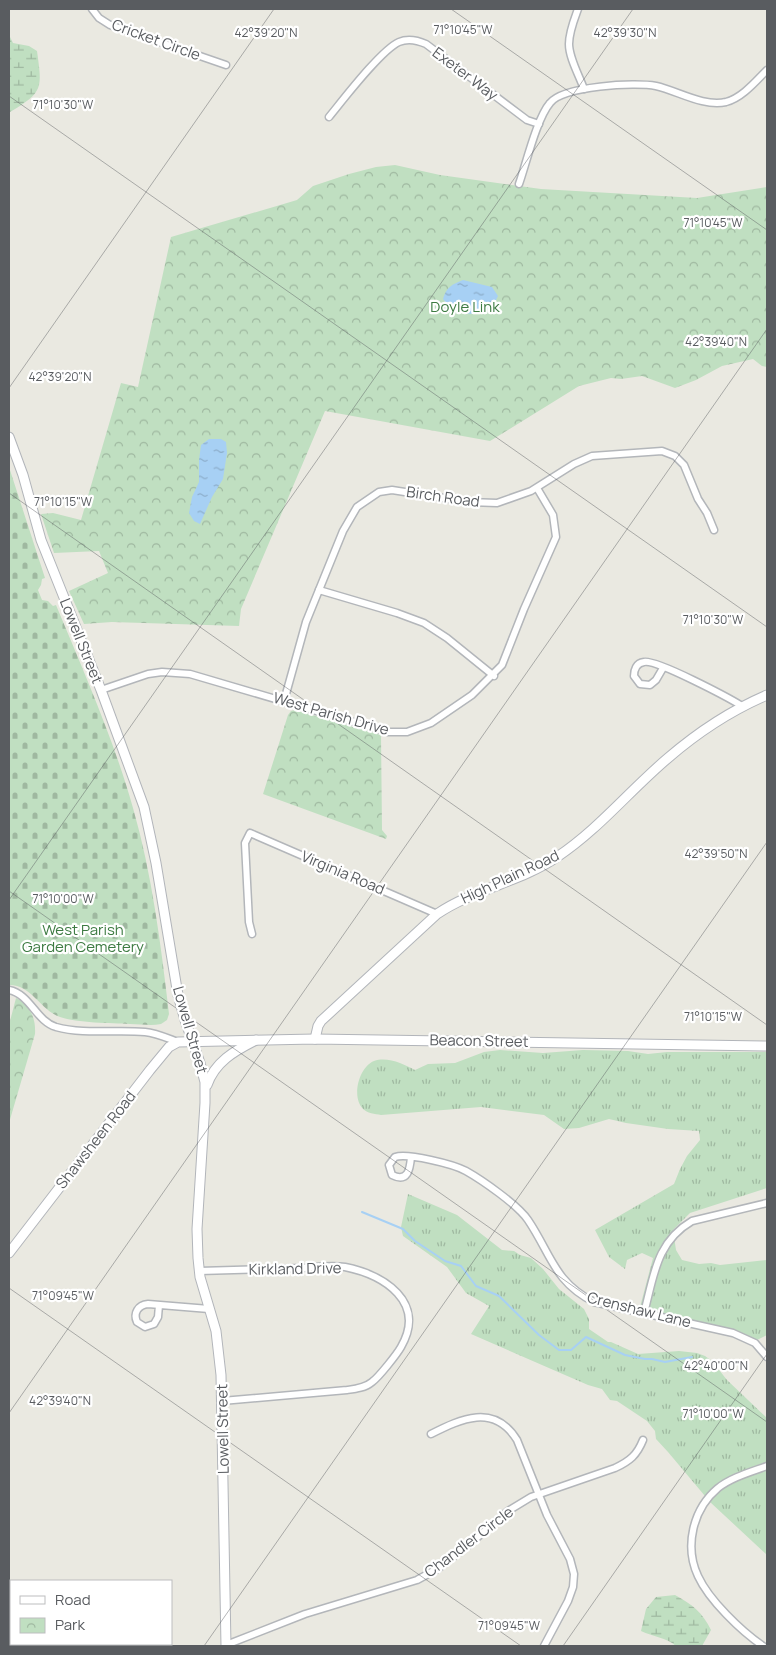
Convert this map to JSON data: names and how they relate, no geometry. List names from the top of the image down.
{
  "streets": {
    "main road": [
      "Lowell Street",
      "High Plain Road",
      "Beacon Street",
      "Shawsheen Road"
    ],
    "street": [
      "Cricket Circle",
      "Exeter Way",
      "Birch Road",
      "West Parish Drive",
      "Virginia Road",
      "Kirkland Drive",
      "Crenshaw Lane",
      "Chandler Circle"
    ]
  },
  "crossings": [
    ["Birch Road", "West Parish Drive"],
    ["Lowell Street", "West Parish Drive"],
    ["Lowell Street", "Beacon Street"],
    ["Lowell Street", "Kirkland Drive"],
    ["Lowell Street", "Chandler Circle"],
    ["Virginia Road", "High Plain Road"],
    ["High Plain Road", "Beacon Street"]
  ],
  "parks": ["Doyle Link", "West Parish Garden Cemetery"],
  "legend": ["Road", "Park"],
  "coordinates": [
    "71°10'45\"W",
    "42°39'20\"N",
    "42°39'30\"N",
    "71°10'30\"W",
    "42°39'40\"N",
    "71°10'15\"W",
    "42°39'50\"N",
    "71°10'00\"W",
    "71°09'45\"W",
    "42°40'00\"N"
  ]
}
